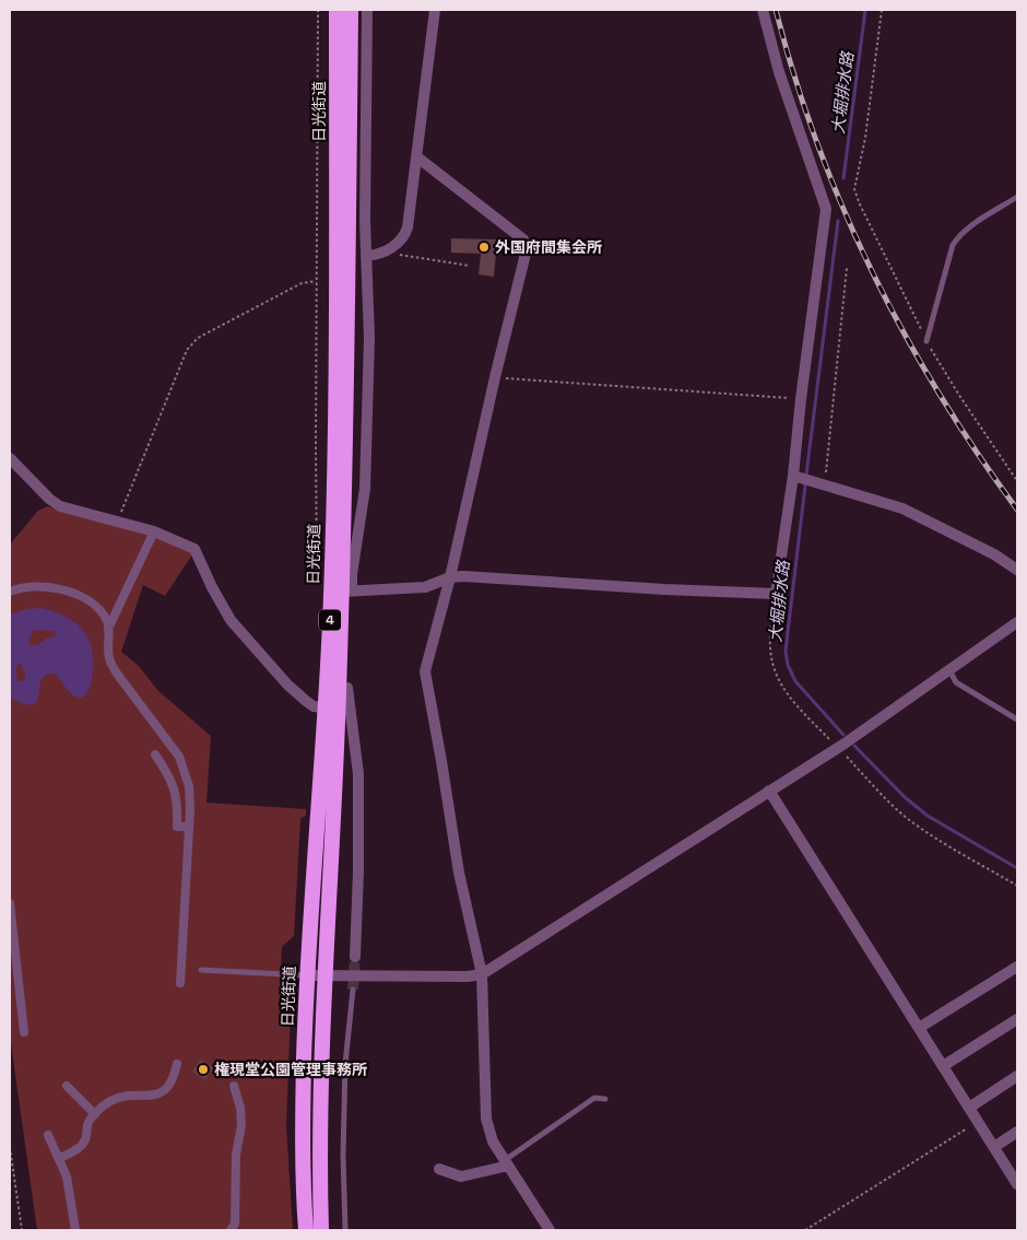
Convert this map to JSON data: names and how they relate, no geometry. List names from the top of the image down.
{
  "streets": {
    "highway": ["日光街道", "4"]
  },
  "water": ["大堀排水路"],
  "places": ["外国府間集会所", "権現堂公園管理事務所"]
}
